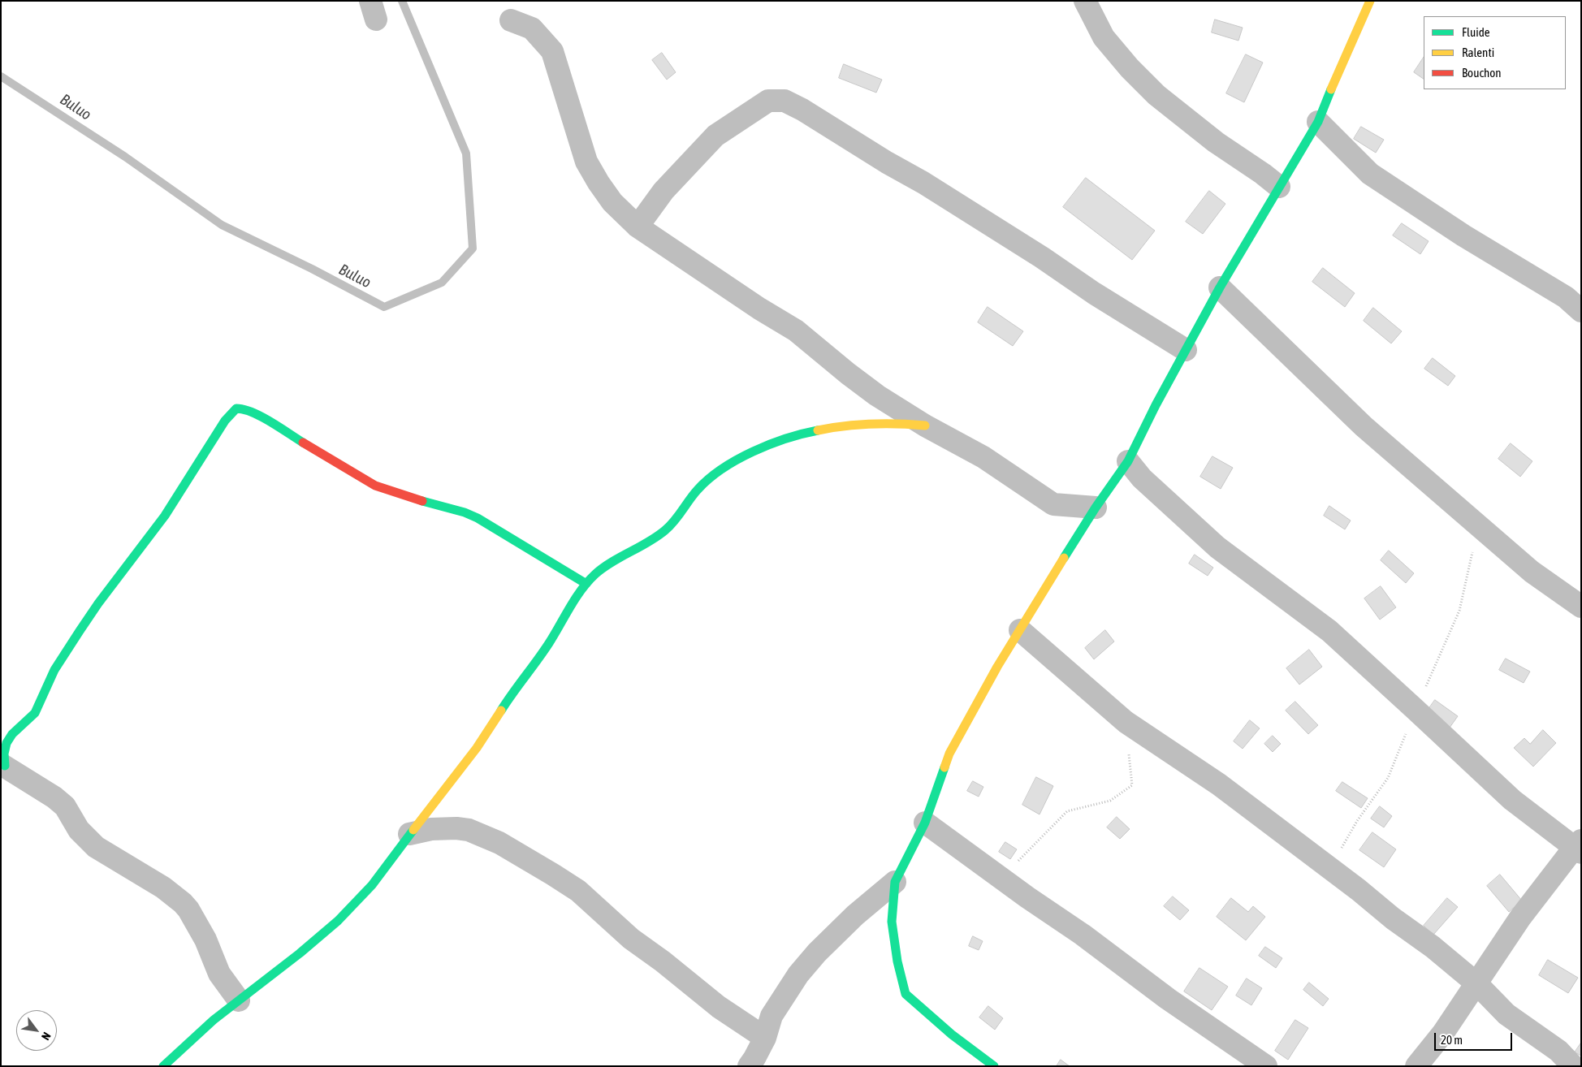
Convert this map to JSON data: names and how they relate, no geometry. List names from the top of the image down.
{
  "water": ["Buluo"],
  "legend": ["Fluide", "Ralenti", "Bouchon"],
  "scale_bar": "20 m",
  "north": "bottom right"
}
